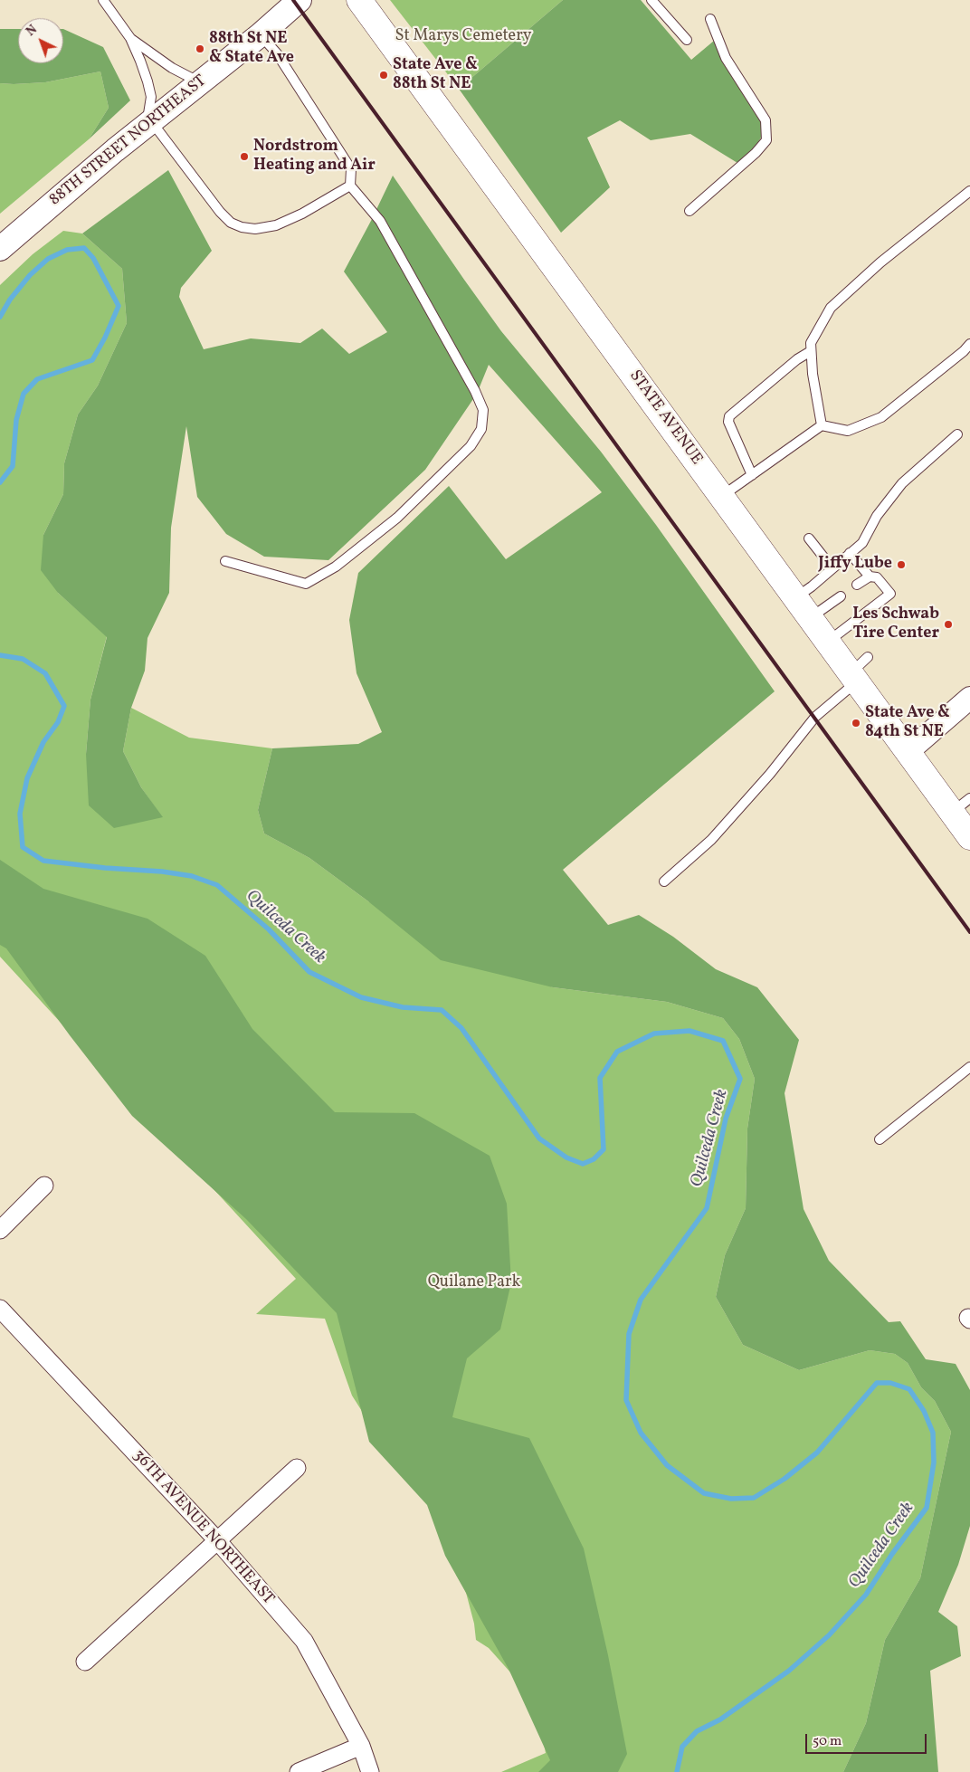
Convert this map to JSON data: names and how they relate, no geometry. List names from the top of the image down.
{
  "streets": {
    "main road": ["88TH STREET NORTHEAST", "STATE AVENUE"],
    "street": ["36TH AVENUE NORTHEAST"]
  },
  "water": ["Quilceda Creek"],
  "parks": ["St Marys Cemetery", "Quilane Park"],
  "places": [
    "88th St NE & State Ave",
    "State Ave & 88th St NE",
    "Nordstrom Heating and Air",
    "Jiffy Lube",
    "Les Schwab Tire Center",
    "State Ave & 84th St NE"
  ],
  "scale_bar": "50 m",
  "north": "top left"
}
